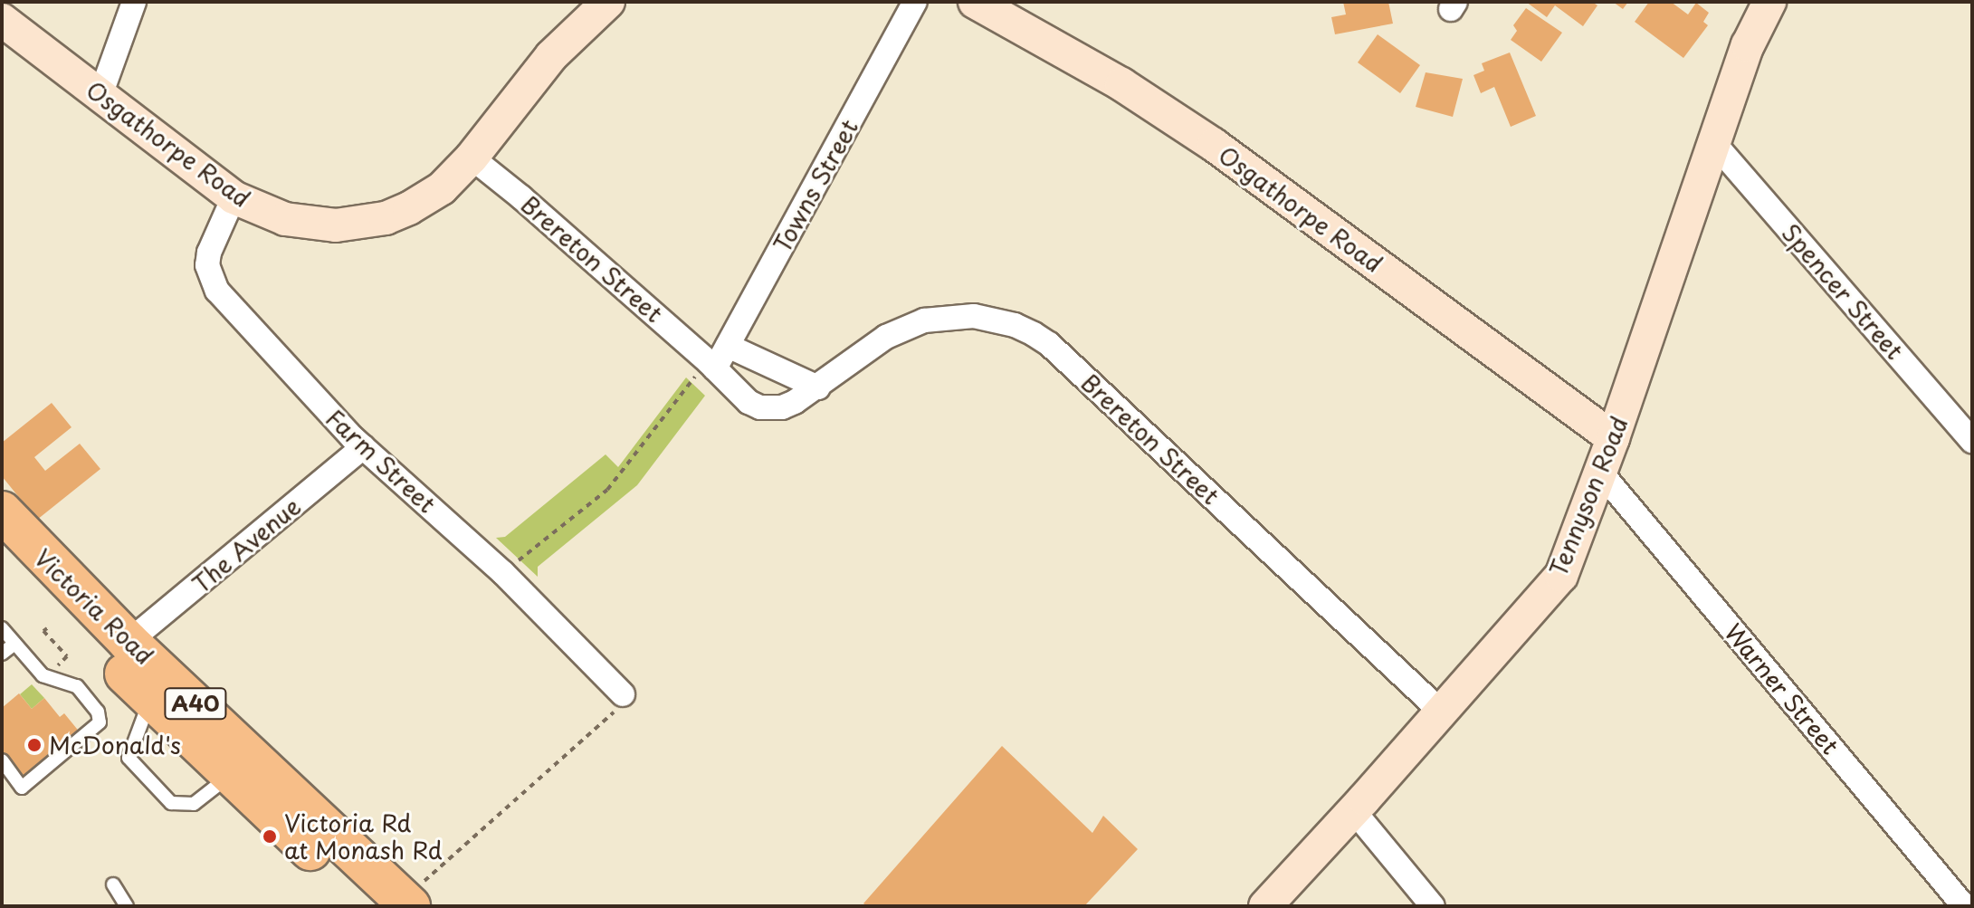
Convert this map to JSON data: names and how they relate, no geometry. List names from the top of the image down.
{
  "streets": {
    "highway": ["Victoria Road", "A40"],
    "street": [
      "Osgathorpe Road",
      "Towns Street",
      "Brereton Street",
      "Spencer Street",
      "Farm Street",
      "Tennyson Road",
      "The Avenue",
      "Warner Street"
    ]
  },
  "crossings": [
    ["Osgathorpe Road", "Brereton Street"],
    ["Osgathorpe Road", "Farm Street"],
    ["Osgathorpe Road", "Tennyson Road"],
    ["Towns Street", "Brereton Street"],
    ["Brereton Street", "Tennyson Road"],
    ["Spencer Street", "Tennyson Road"],
    ["Farm Street", "The Avenue"],
    ["Tennyson Road", "Warner Street"],
    ["The Avenue", "Victoria Road"]
  ],
  "places": ["McDonald's", "Victoria Rd at Monash Rd"]
}
